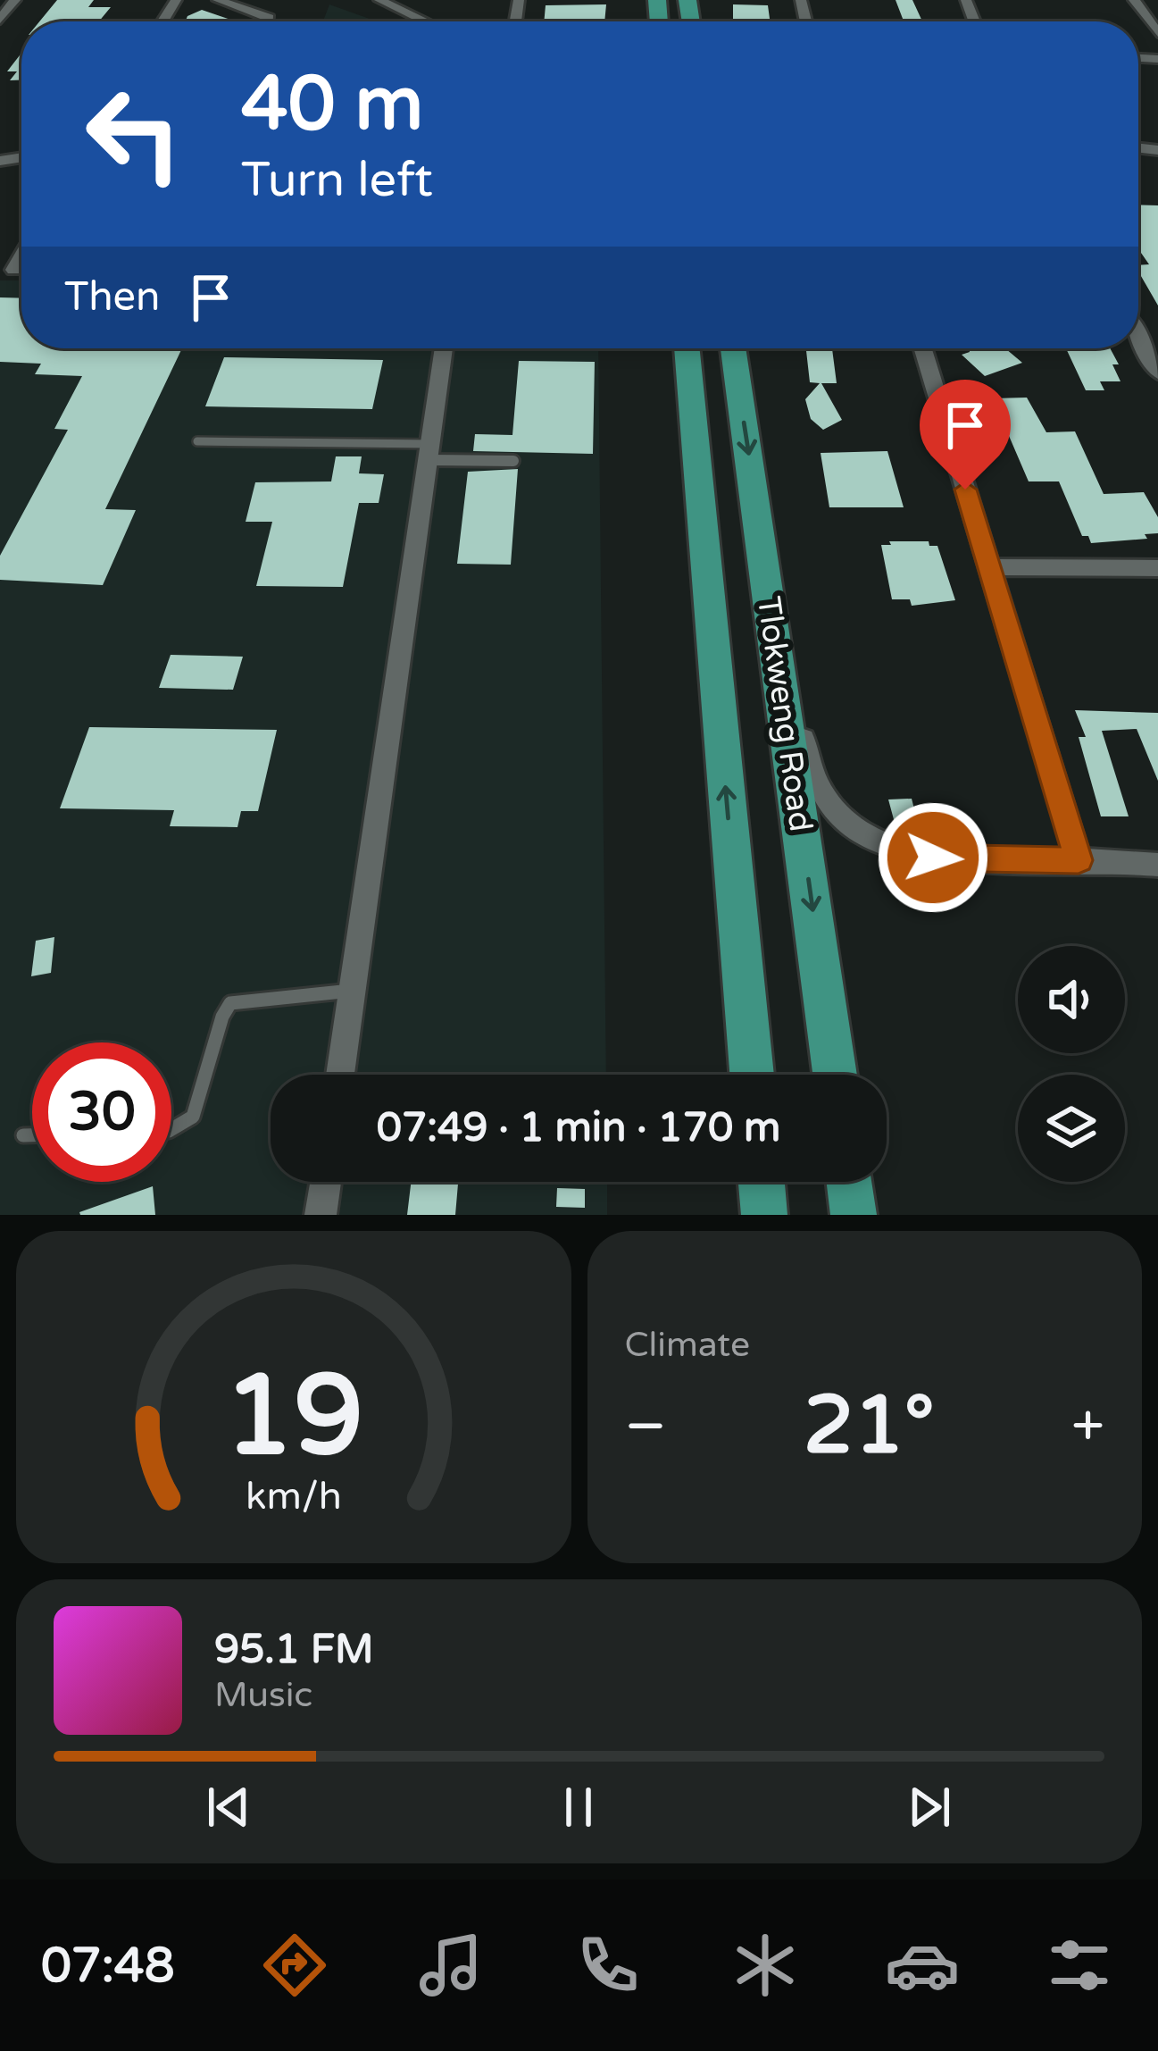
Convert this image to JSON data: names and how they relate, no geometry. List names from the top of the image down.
{
  "streets": {
    "main road": ["Tlokweng Road"]
  },
  "page": {
    "turn": ["40 m", "Turn left"],
    "then": "Then",
    "limit": "30",
    "trip": "07:49 · 1 min · 170 m",
    "tile": "Climate",
    "heat": ["−", "21°", "+"],
    "song": ["95.1 FM", "Music"],
    "tabs": "07:48",
    "gauge": ["19", "km/h"]
  }
}
